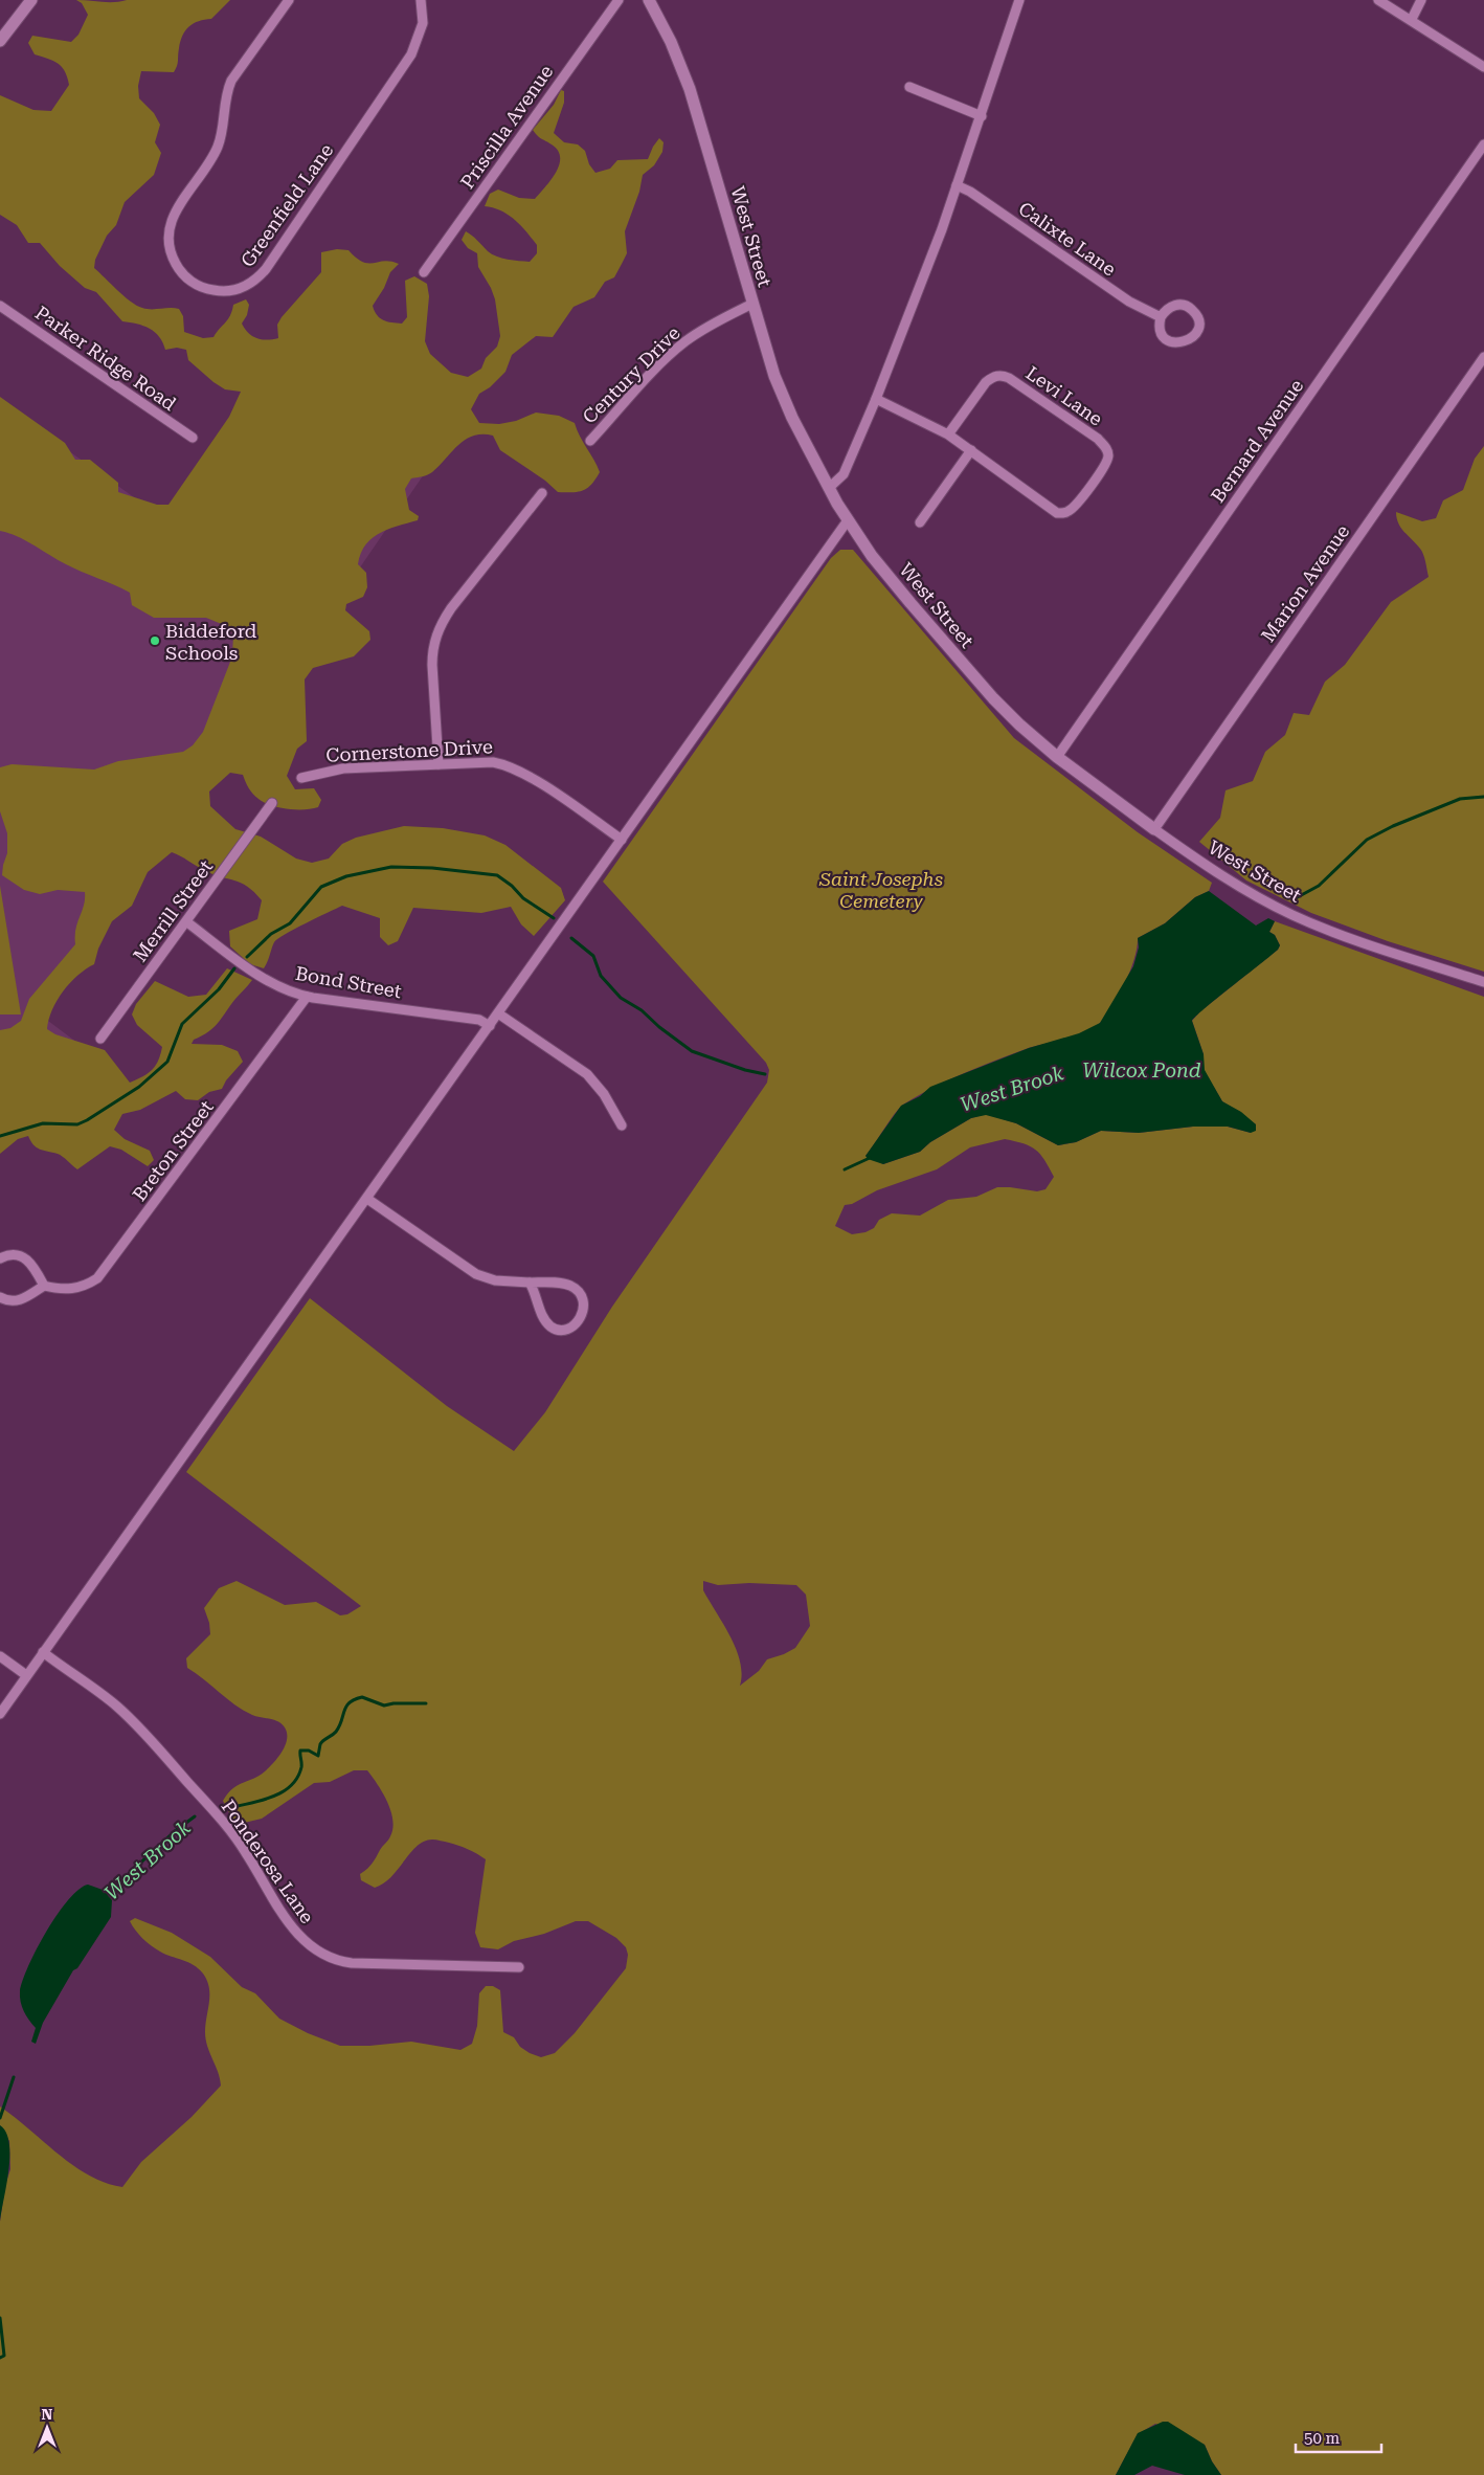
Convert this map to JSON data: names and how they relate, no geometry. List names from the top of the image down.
{
  "streets": {
    "street": [
      "Priscilla Avenue",
      "Greenfield Lane",
      "West Street",
      "Calixte Lane",
      "Parker Ridge Road",
      "Century Drive",
      "Levi Lane",
      "Bernard Avenue",
      "Marion Avenue",
      "Cornerstone Drive",
      "Merrill Street",
      "Bond Street",
      "Breton Street",
      "Ponderosa Lane"
    ]
  },
  "crossings": [
    ["West Street", "Century Drive"],
    ["West Street", "Bernard Avenue"],
    ["West Street", "Marion Avenue"],
    ["Merrill Street", "Bond Street"],
    ["Bond Street", "Breton Street"]
  ],
  "water": ["Wilcox Pond", "West Brook"],
  "parks": ["Saint Josephs Cemetery"],
  "places": ["Biddeford Schools"],
  "scale_bar": "50 m",
  "north": "top"
}
